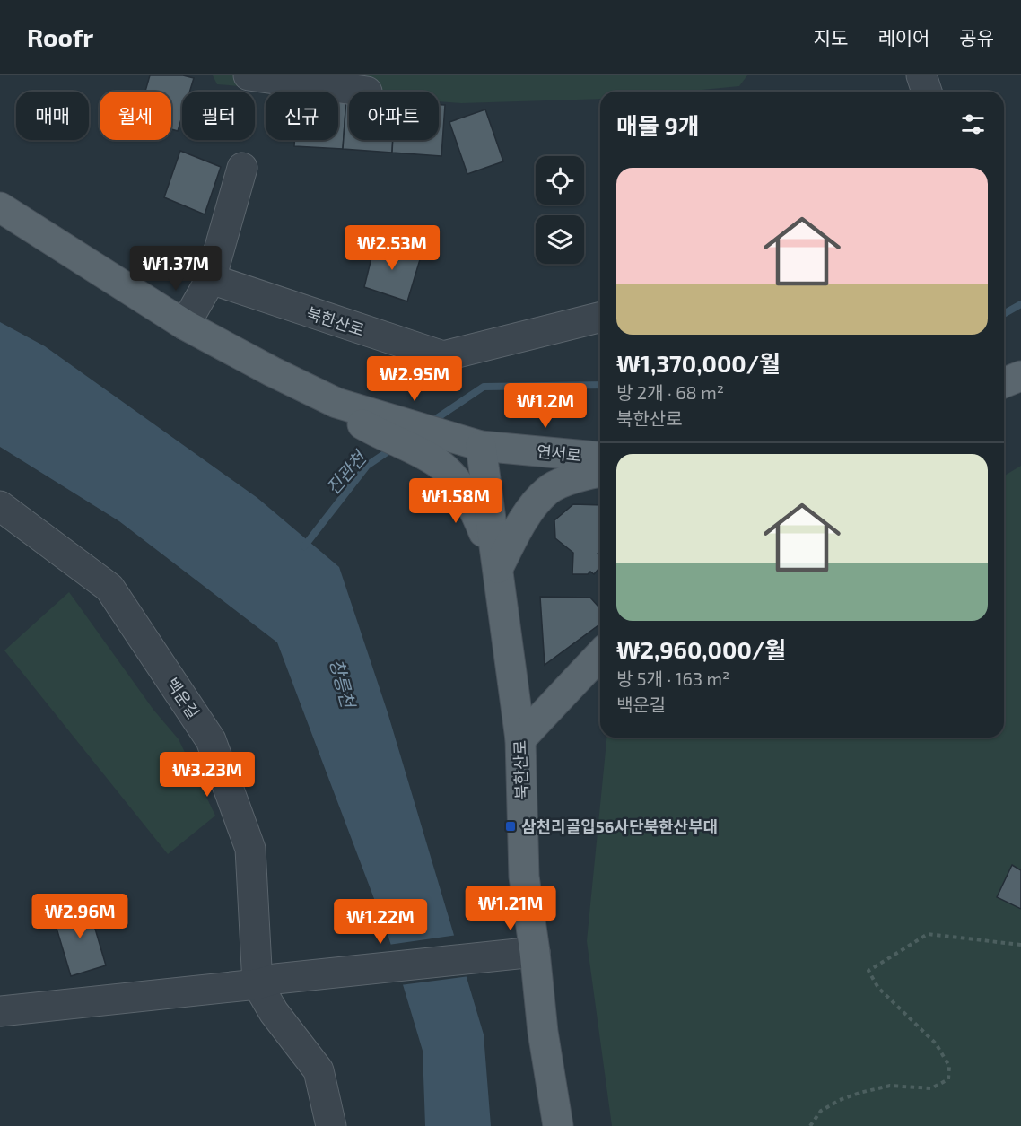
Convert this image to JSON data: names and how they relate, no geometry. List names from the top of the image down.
{
  "streets": {
    "main road": ["북한산로", "연서로"],
    "street": ["백운길"]
  },
  "crossings": [
    ["북한산로", "연서로"]
  ],
  "water": ["진관천", "창릉천"],
  "places": {
    "transit": ["삼천리골입56사단북한산부대"]
  },
  "page": {
    "header": "Roofr",
    "nav": ["지도", "레이어", "공유"],
    "chip": [
      "매매",
      "월세",
      "필터",
      "신규",
      "아파트"
    ],
    "heading": "매물 9개",
    "list": [
      {
        "name": "₩1,370,000/월",
        "note": "방 2개 · 68 m² · 북한산로"
      },
      {
        "name": "₩2,960,000/월",
        "note": "방 5개 · 163 m² · 백운길"
      }
    ],
    "price": [
      "₩2.53M",
      "₩1.37M",
      "₩2.95M",
      "₩1.2M",
      "₩1.58M",
      "₩3.23M",
      "₩1.21M",
      "₩2.96M",
      "₩1.22M"
    ]
  }
}
